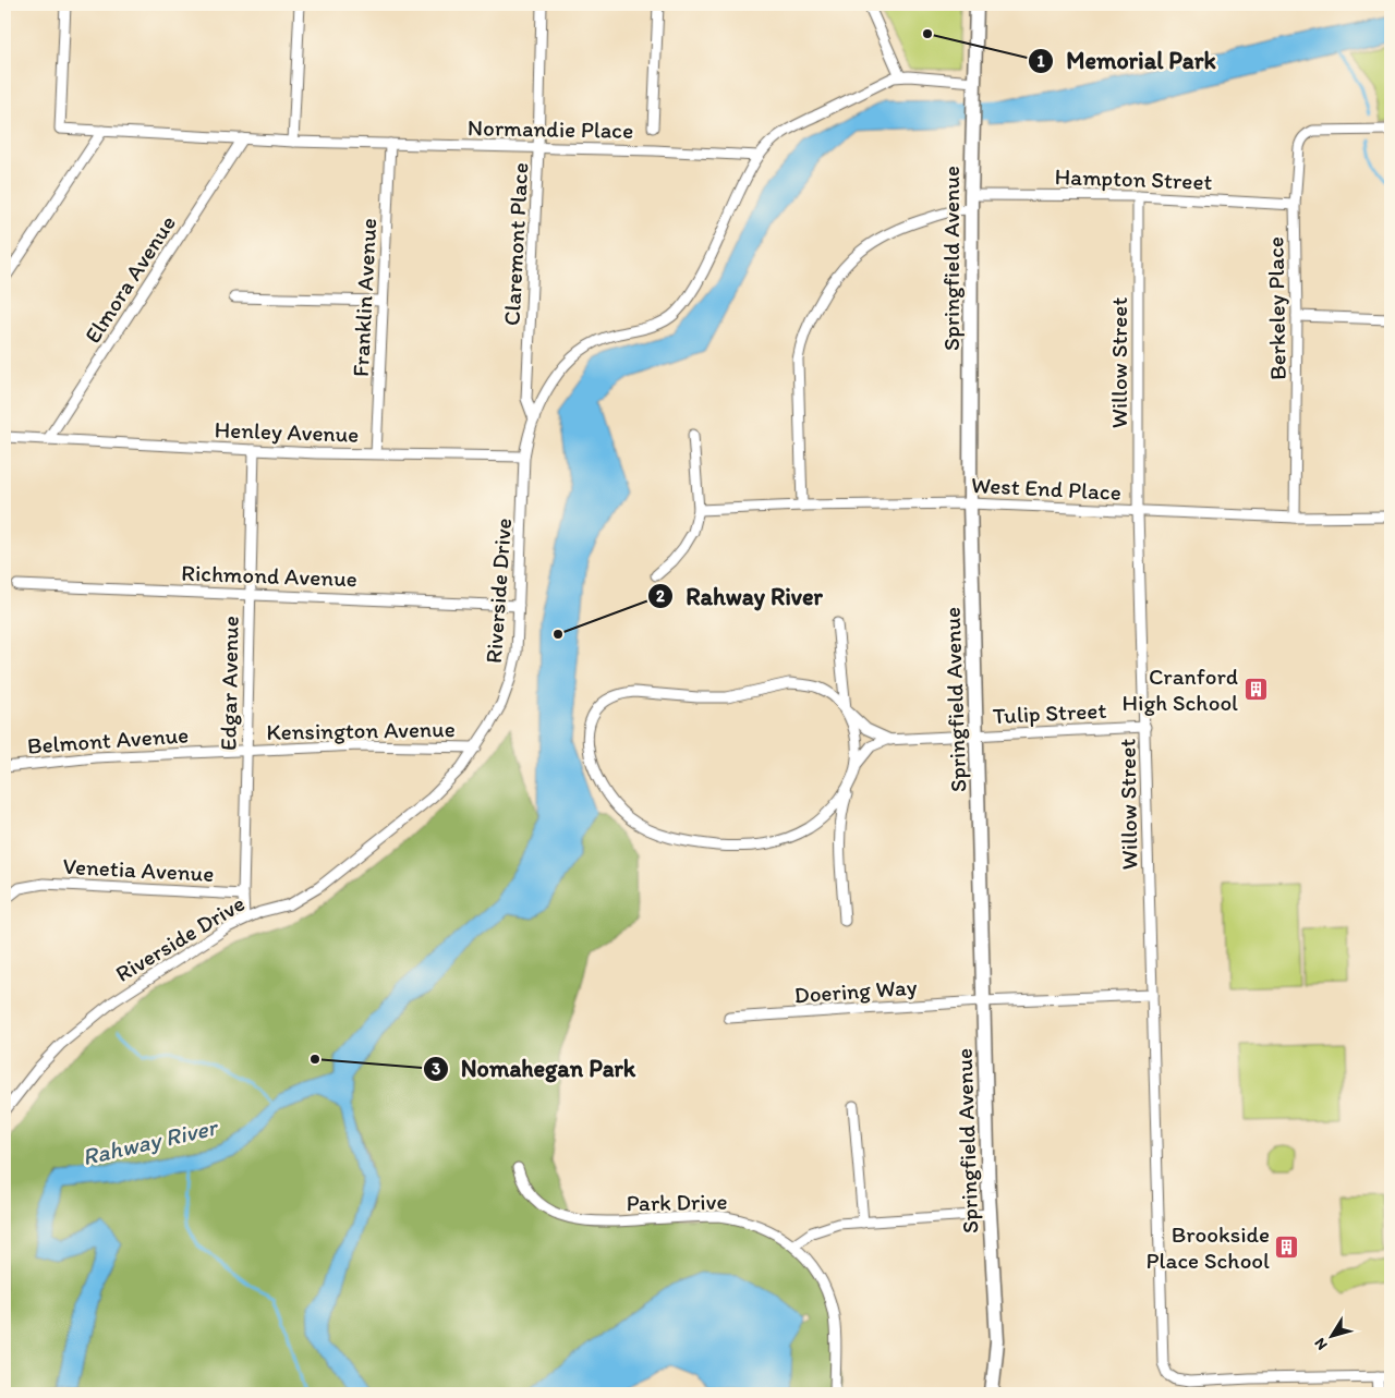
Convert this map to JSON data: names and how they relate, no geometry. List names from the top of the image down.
{
  "streets": {
    "street": [
      "Normandie Place",
      "Hampton Street",
      "Claremont Place",
      "Springfield Avenue",
      "Elmora Avenue",
      "Franklin Avenue",
      "Berkeley Place",
      "Willow Street",
      "Henley Avenue",
      "West End Place",
      "Richmond Avenue",
      "Riverside Drive",
      "Edgar Avenue",
      "Tulip Street",
      "Kensington Avenue",
      "Belmont Avenue",
      "Venetia Avenue",
      "Doering Way",
      "Park Drive"
    ]
  },
  "crossings": [
    ["Normandie Place", "Claremont Place"],
    ["Normandie Place", "Elmora Avenue"],
    ["Normandie Place", "Franklin Avenue"],
    ["Normandie Place", "Riverside Drive"],
    ["Hampton Street", "Springfield Avenue"],
    ["Hampton Street", "Berkeley Place"],
    ["Hampton Street", "Willow Street"],
    ["Hampton Street", "West End Place"],
    ["Claremont Place", "Riverside Drive"],
    ["Springfield Avenue", "West End Place"],
    ["Springfield Avenue", "Tulip Street"],
    ["Springfield Avenue", "Doering Way"],
    ["Elmora Avenue", "Henley Avenue"],
    ["Franklin Avenue", "Henley Avenue"],
    ["Berkeley Place", "West End Place"],
    ["Willow Street", "West End Place"],
    ["Willow Street", "Tulip Street"],
    ["Willow Street", "Doering Way"],
    ["Henley Avenue", "Riverside Drive"],
    ["Henley Avenue", "Edgar Avenue"],
    ["Richmond Avenue", "Riverside Drive"],
    ["Richmond Avenue", "Edgar Avenue"],
    ["Riverside Drive", "Edgar Avenue"],
    ["Riverside Drive", "Kensington Avenue"],
    ["Edgar Avenue", "Kensington Avenue"],
    ["Edgar Avenue", "Belmont Avenue"],
    ["Edgar Avenue", "Venetia Avenue"],
    ["Kensington Avenue", "Belmont Avenue"]
  ],
  "water": ["Rahway River"],
  "places": {
    "other": ["Memorial Park", "Rahway River", "Nomahegan Park"],
    "building": ["Cranford High School", "Brookside Place School"]
  },
  "north": "bottom left"
}
